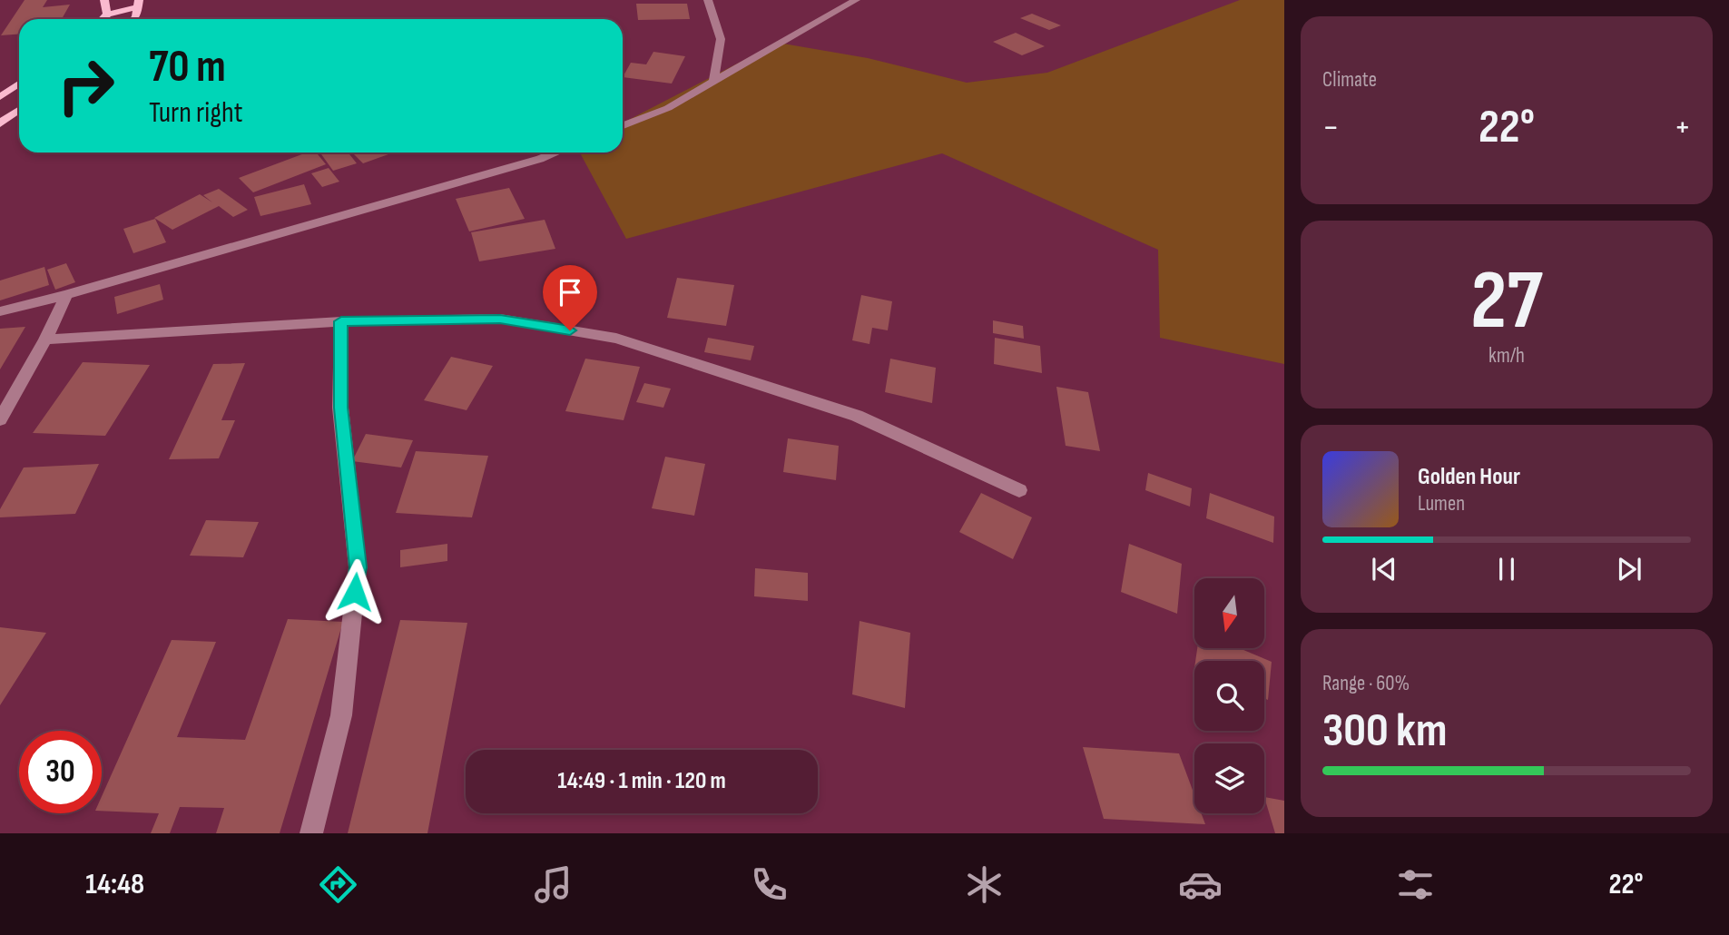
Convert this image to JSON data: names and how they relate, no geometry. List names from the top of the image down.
{
  "north": "bottom",
  "page": {
    "tile": [
      "Climate",
      ["27", "km/h"],
      ["Range · 60%", "300 km"]
    ],
    "turn": ["70 m", "Turn right"],
    "heat": ["−", "22°", "+"],
    "song": ["Golden Hour", "Lumen"],
    "limit": "30",
    "trip": "14:49 · 1 min · 120 m",
    "tabs": ["14:48", "22°"]
  }
}
